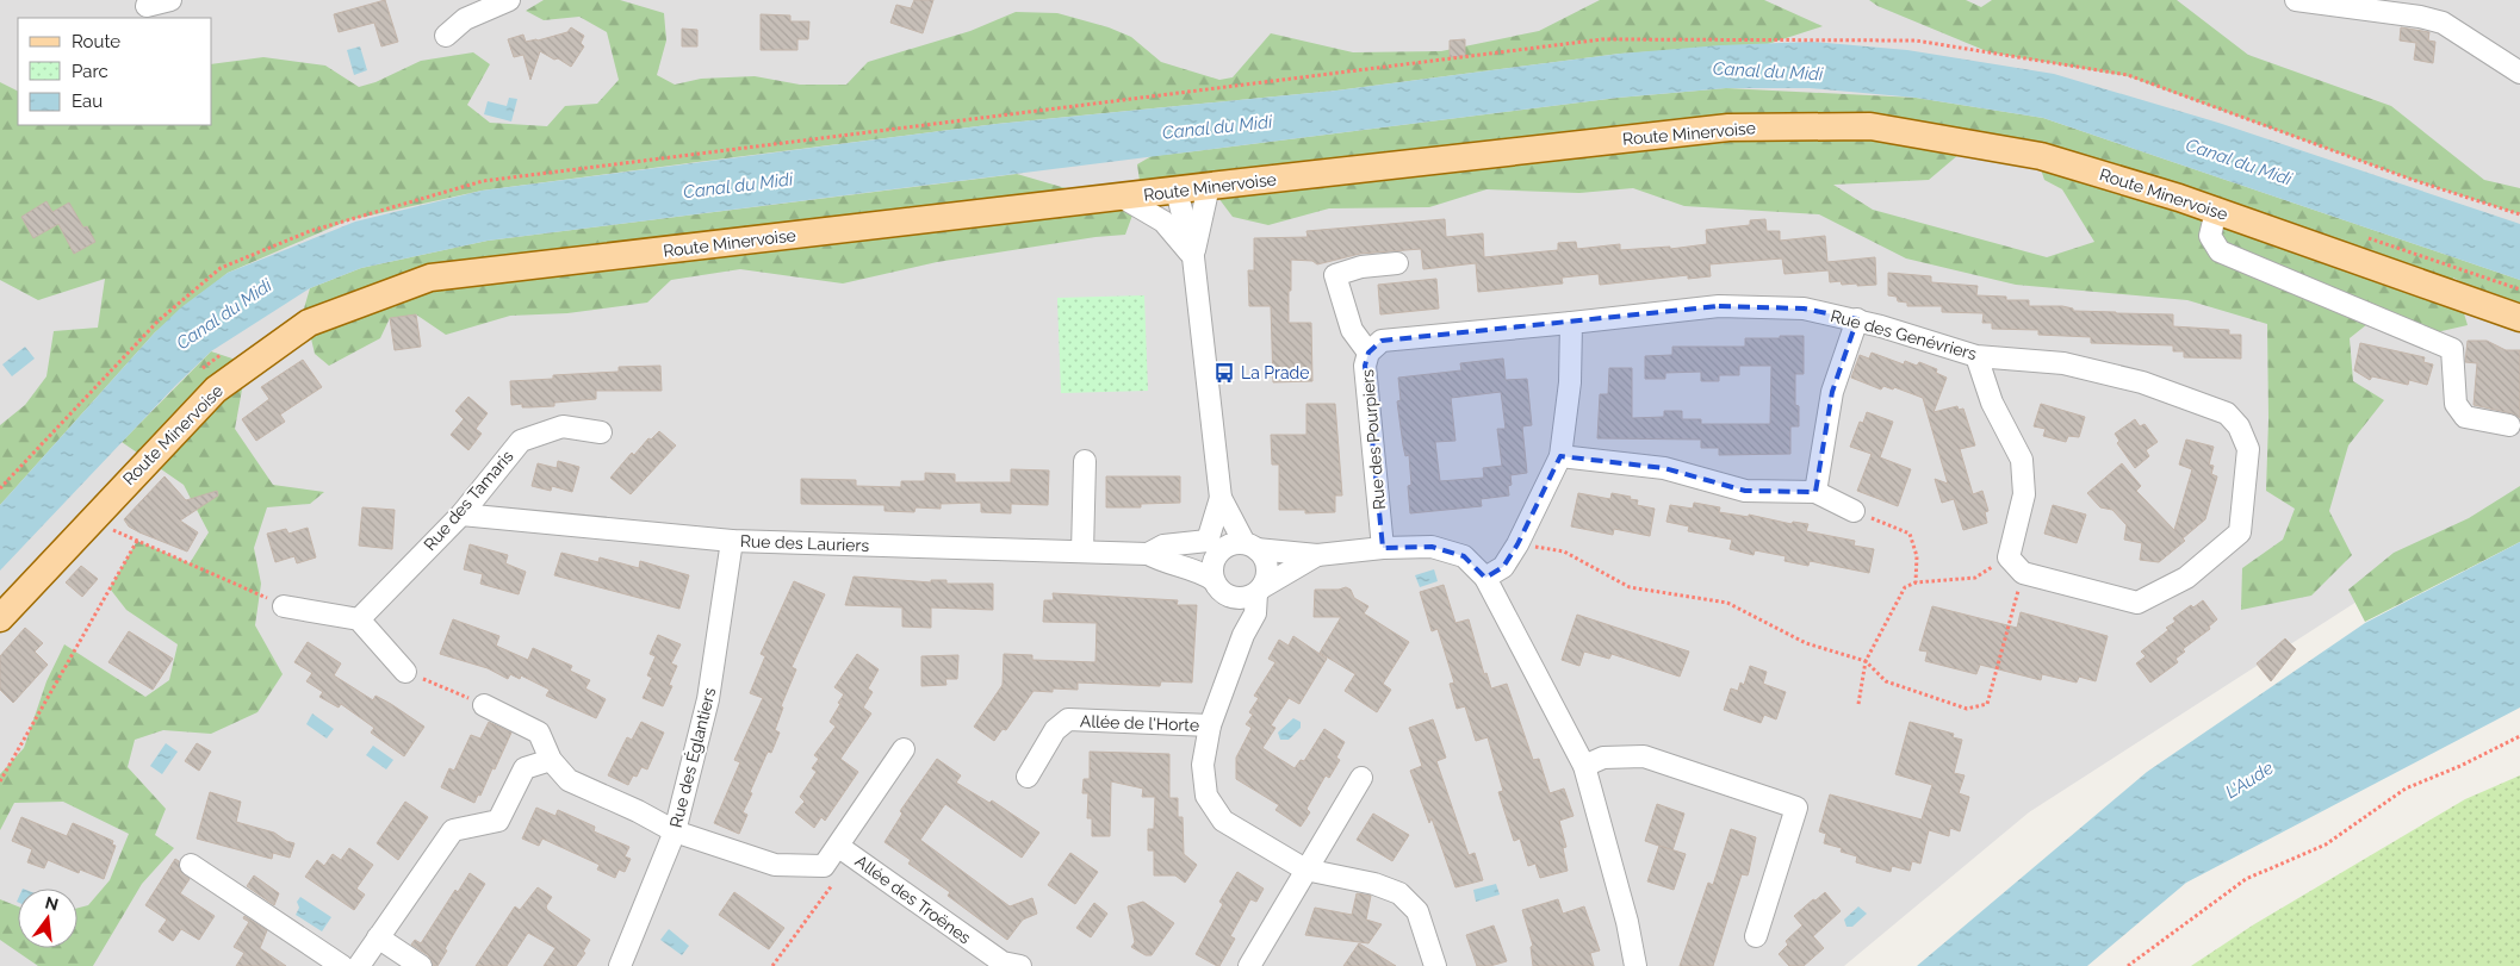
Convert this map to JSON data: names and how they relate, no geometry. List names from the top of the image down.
{
  "streets": {
    "main road": ["Route Minervoise"],
    "street": [
      "Rue des Genévriers",
      "Rue des Pourpiers",
      "Rue des Tamaris",
      "Rue des Lauriers",
      "Allée de l'Horte",
      "Rue des Églantiers",
      "Allée des Troënes"
    ]
  },
  "crossings": [
    ["Rue des Genévriers", "Rue des Pourpiers"],
    ["Rue des Tamaris", "Rue des Lauriers"],
    ["Rue des Lauriers", "Rue des Églantiers"]
  ],
  "water": ["Canal du Midi", "L'Aude"],
  "places": {
    "bus stop": ["La Prade"]
  },
  "legend": ["Route", "Parc", "Eau"],
  "north": "top"
}
